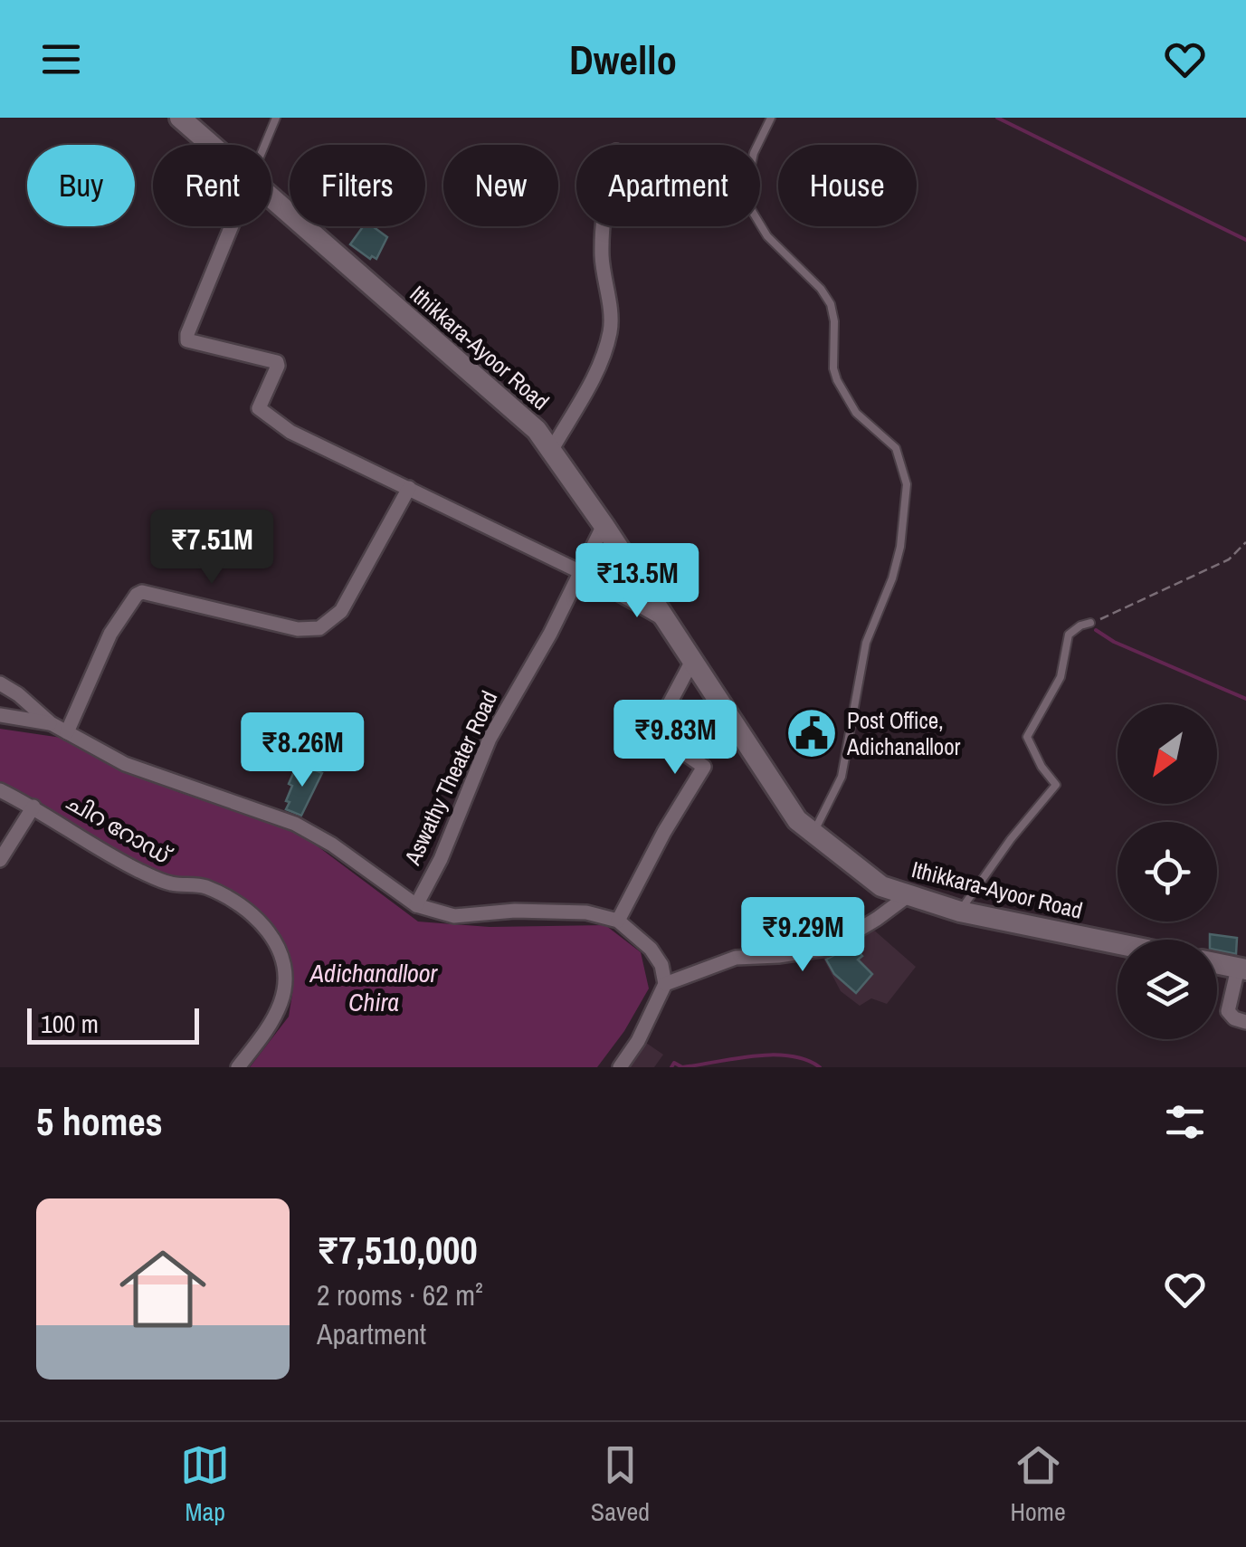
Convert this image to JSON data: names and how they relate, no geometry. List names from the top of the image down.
{
  "streets": {
    "main road": ["Ithikkara-Ayoor Road"],
    "street": ["Aswathy Theater Road", "ചിറ റോഡ്"]
  },
  "crossings": [
    ["Ithikkara-Ayoor Road", "Aswathy Theater Road"]
  ],
  "water": ["Adichanalloor Chira"],
  "places": {
    "public building": ["Post Office, Adichanalloor"]
  },
  "scale_bar": "100 m",
  "north": "bottom left",
  "page": {
    "header": "Dwello",
    "chip": [
      "Buy",
      "Rent",
      "Filters",
      "New",
      "Apartment",
      "House"
    ],
    "price": [
      "₹7.51M",
      "₹13.5M",
      "₹9.83M",
      "₹8.26M",
      "₹9.29M"
    ],
    "scale": "100 m",
    "heading": "5 homes",
    "list": [
      {
        "name": "₹7,510,000",
        "note": "2 rooms · 62 m² · Apartment"
      }
    ],
    "tabs": ["Map", "Saved", "Home"]
  }
}
